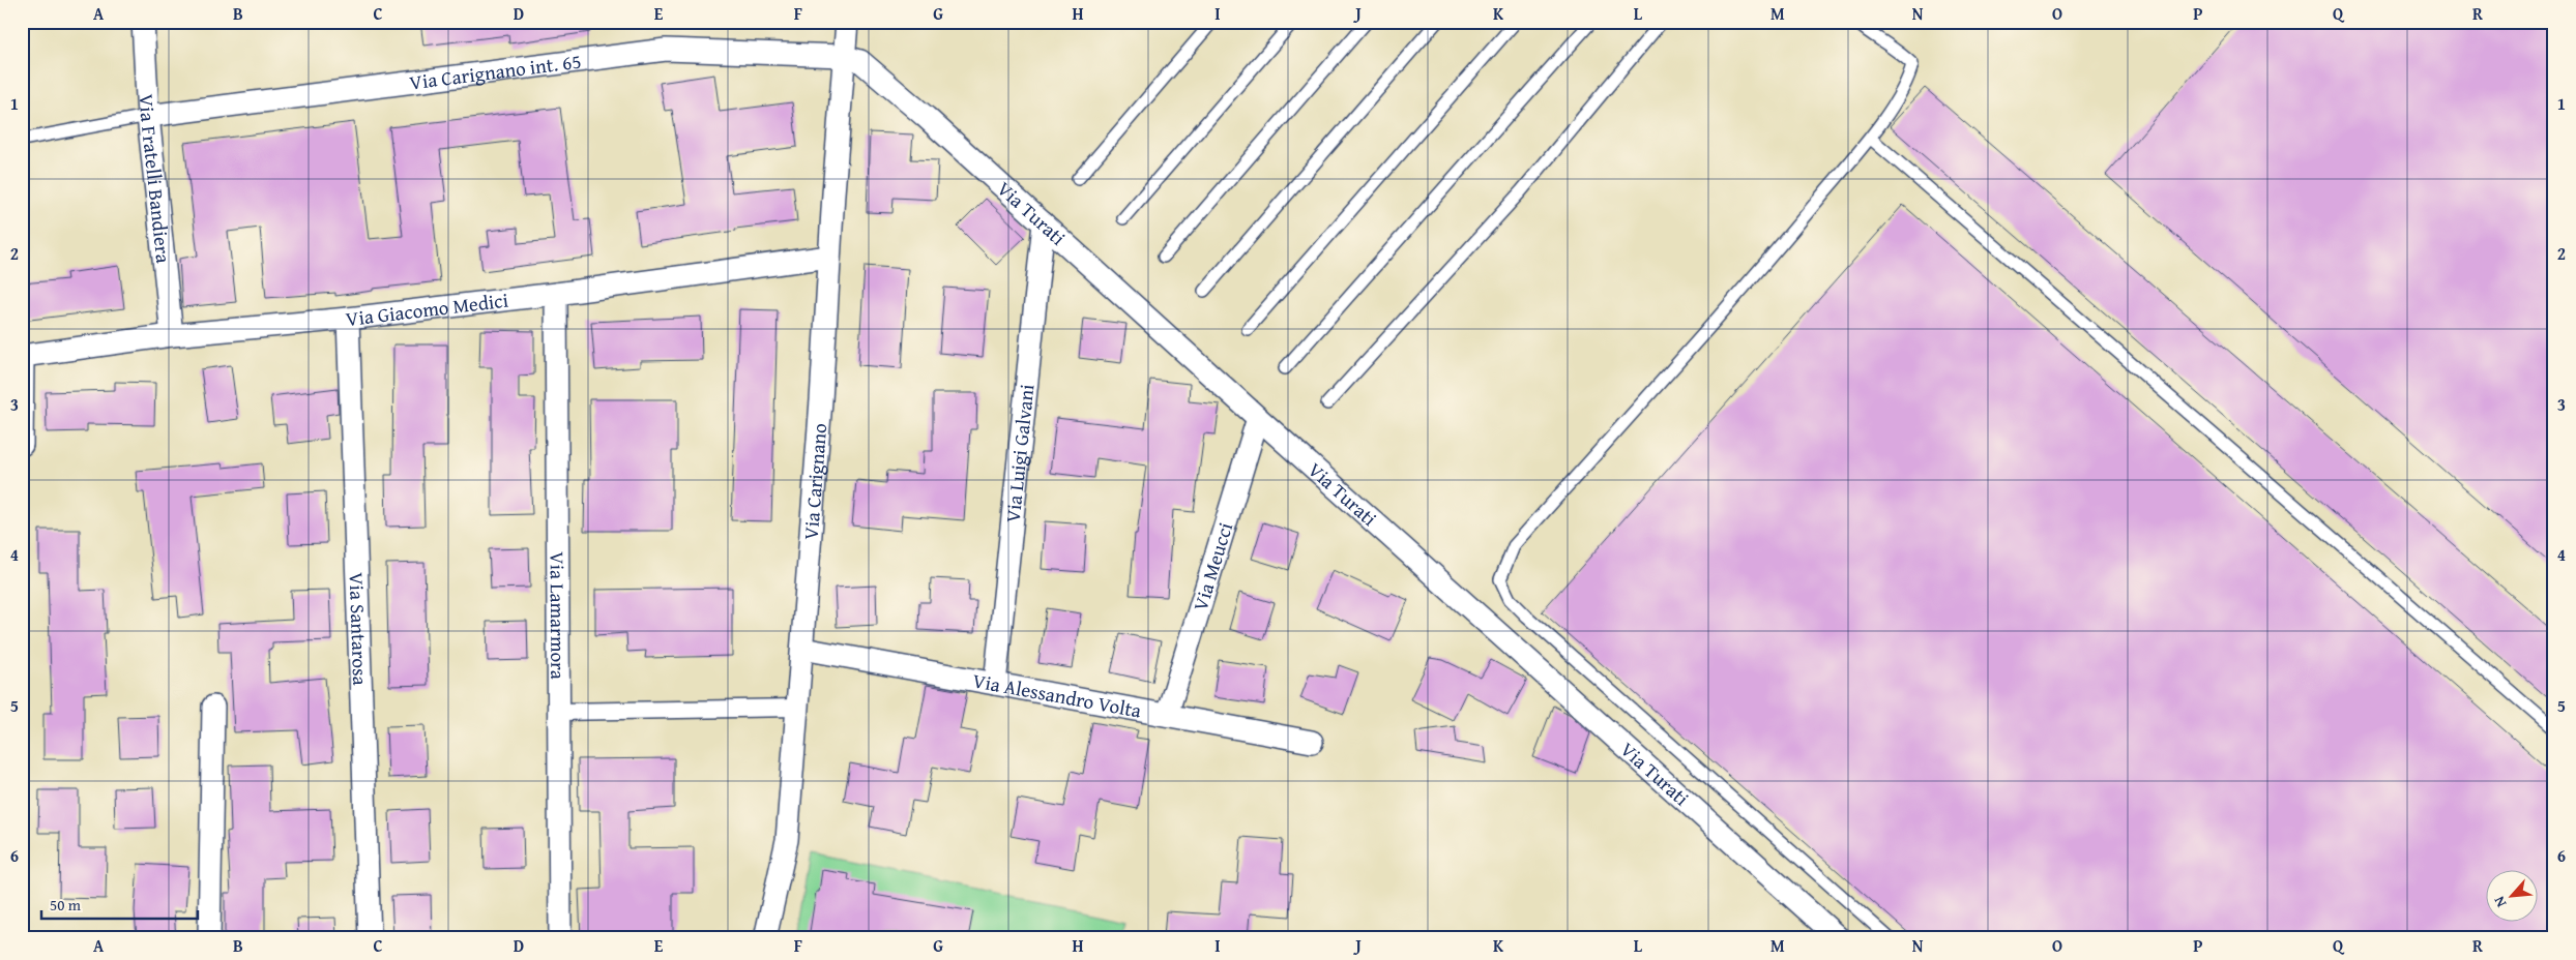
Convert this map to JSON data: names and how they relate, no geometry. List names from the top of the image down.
{
  "streets": {
    "street": [
      "Via Carignano int. 65",
      "Via Fratelli Bandiera",
      "Via Turati",
      "Via Giacomo Medici",
      "Via Luigi Galvani",
      "Via Carignano",
      "Via Meucci",
      "Via Lamarmora",
      "Via Santarosa",
      "Via Alessandro Volta"
    ]
  },
  "crossings": [
    ["Via Carignano int. 65", "Via Fratelli Bandiera"],
    ["Via Carignano int. 65", "Via Turati"],
    ["Via Carignano int. 65", "Via Carignano"],
    ["Via Fratelli Bandiera", "Via Giacomo Medici"],
    ["Via Turati", "Via Luigi Galvani"],
    ["Via Turati", "Via Carignano"],
    ["Via Turati", "Via Meucci"],
    ["Via Giacomo Medici", "Via Carignano"],
    ["Via Giacomo Medici", "Via Lamarmora"],
    ["Via Giacomo Medici", "Via Santarosa"],
    ["Via Luigi Galvani", "Via Alessandro Volta"],
    ["Via Carignano", "Via Alessandro Volta"],
    ["Via Meucci", "Via Alessandro Volta"]
  ],
  "scale_bar": "50 m",
  "north": "bottom left",
  "grid": {
    "columns": [
      "A",
      "B",
      "C",
      "D",
      "E",
      "F",
      "G",
      "H",
      "I",
      "J",
      "K",
      "L",
      "M",
      "N",
      "O",
      "P",
      "Q",
      "R"
    ],
    "rows": [
      "1",
      "2",
      "3",
      "4",
      "5",
      "6"
    ]
  }
}
